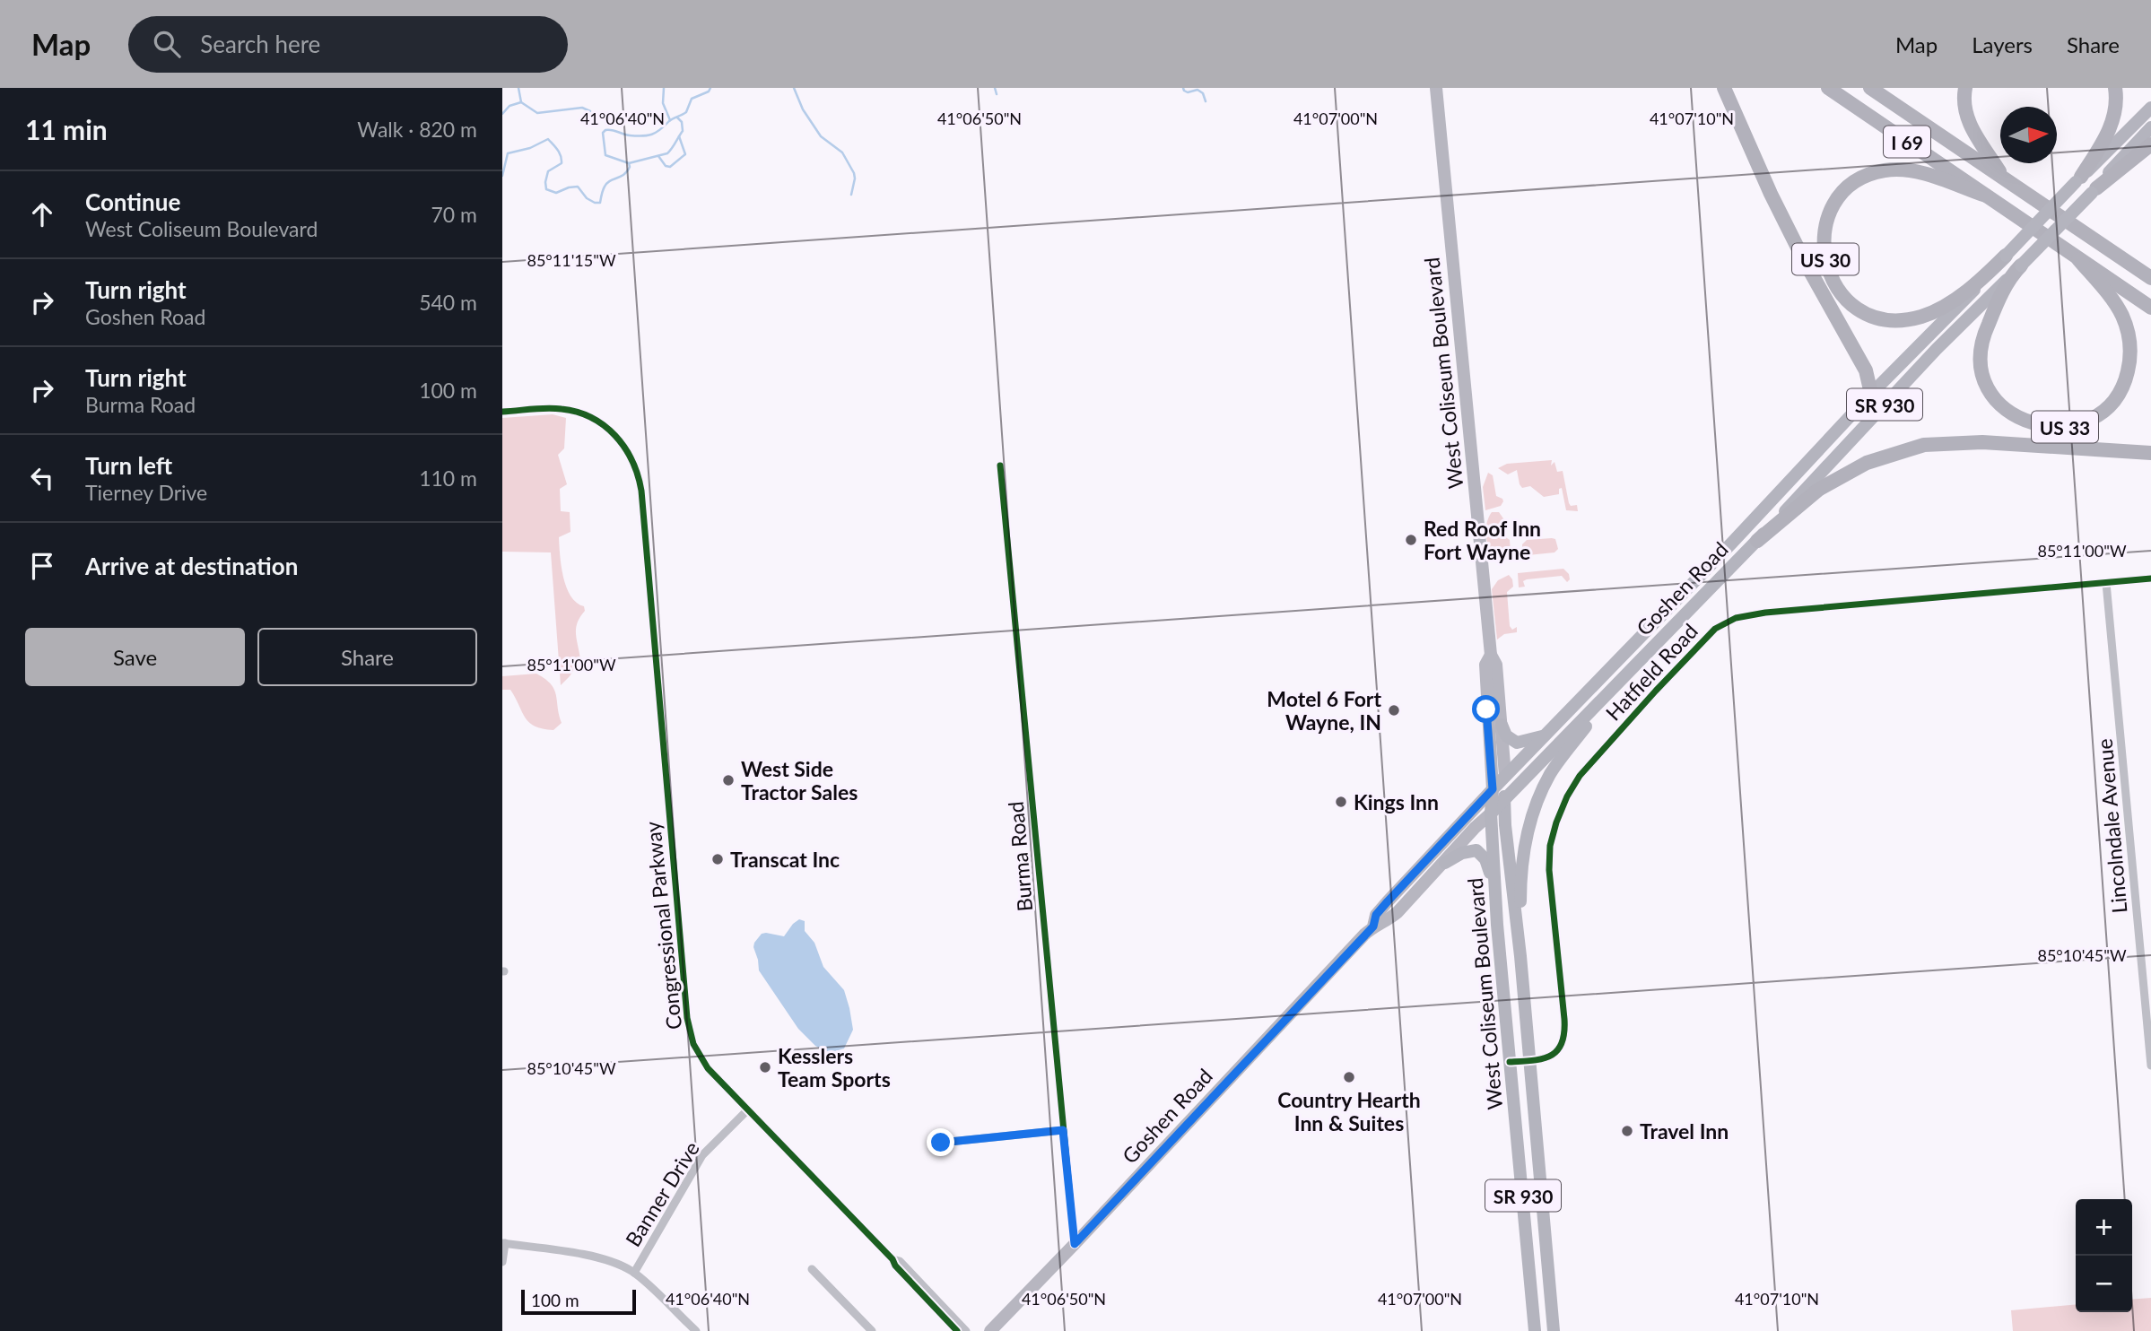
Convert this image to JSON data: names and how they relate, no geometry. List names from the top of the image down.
{
  "streets": {
    "highway": [
      "I 69",
      "US 30",
      "West Coliseum Boulevard",
      "SR 930",
      "US 33",
      "Goshen Road"
    ],
    "street": [
      "Hatfield Road",
      "Lincolndale Avenue",
      "Burma Road",
      "Congressional Parkway",
      "Banner Drive"
    ]
  },
  "crossings": [
    ["I 69", "US 30"],
    ["I 69", "US 33"],
    ["US 30", "SR 930"],
    ["West Coliseum Boulevard", "SR 930"],
    ["West Coliseum Boulevard", "Goshen Road"],
    ["West Coliseum Boulevard", "Hatfield Road"],
    ["SR 930", "Goshen Road"],
    ["US 33", "Goshen Road"],
    ["Goshen Road", "Burma Road"],
    ["Hatfield Road", "Lincolndale Avenue"],
    ["Congressional Parkway", "Banner Drive"]
  ],
  "places": [
    "Red Roof Inn Fort Wayne",
    "Motel 6 Fort Wayne, IN",
    "West Side Tractor Sales",
    "Kings Inn",
    "Transcat Inc",
    "Kesslers Team Sports",
    "Country Hearth Inn & Suites",
    "Travel Inn"
  ],
  "scale_bar": "100 m",
  "north": "right",
  "page": {
    "header": "Map",
    "search": "Search here",
    "nav": ["Map", "Layers", "Share"],
    "heading": ["11 min", "Walk · 820 m"],
    "list": [
      ["Continue", "West Coliseum Boulevard", "70 m"],
      ["Turn right", "Goshen Road", "540 m"],
      ["Turn right", "Burma Road", "100 m"],
      ["Turn left", "Tierney Drive", "110 m"],
      "Arrive at destination"
    ],
    "buttons": ["Save", "Share"],
    "map_buttons": ["+", "−"],
    "scale": "100 m"
  },
  "coordinates": [
    "41°06'40\"N",
    "41°06'50\"N",
    "41°07'00\"N",
    "41°07'10\"N",
    "85°11'15\"W",
    "85°11'00\"W",
    "85°10'45\"W"
  ]
}
